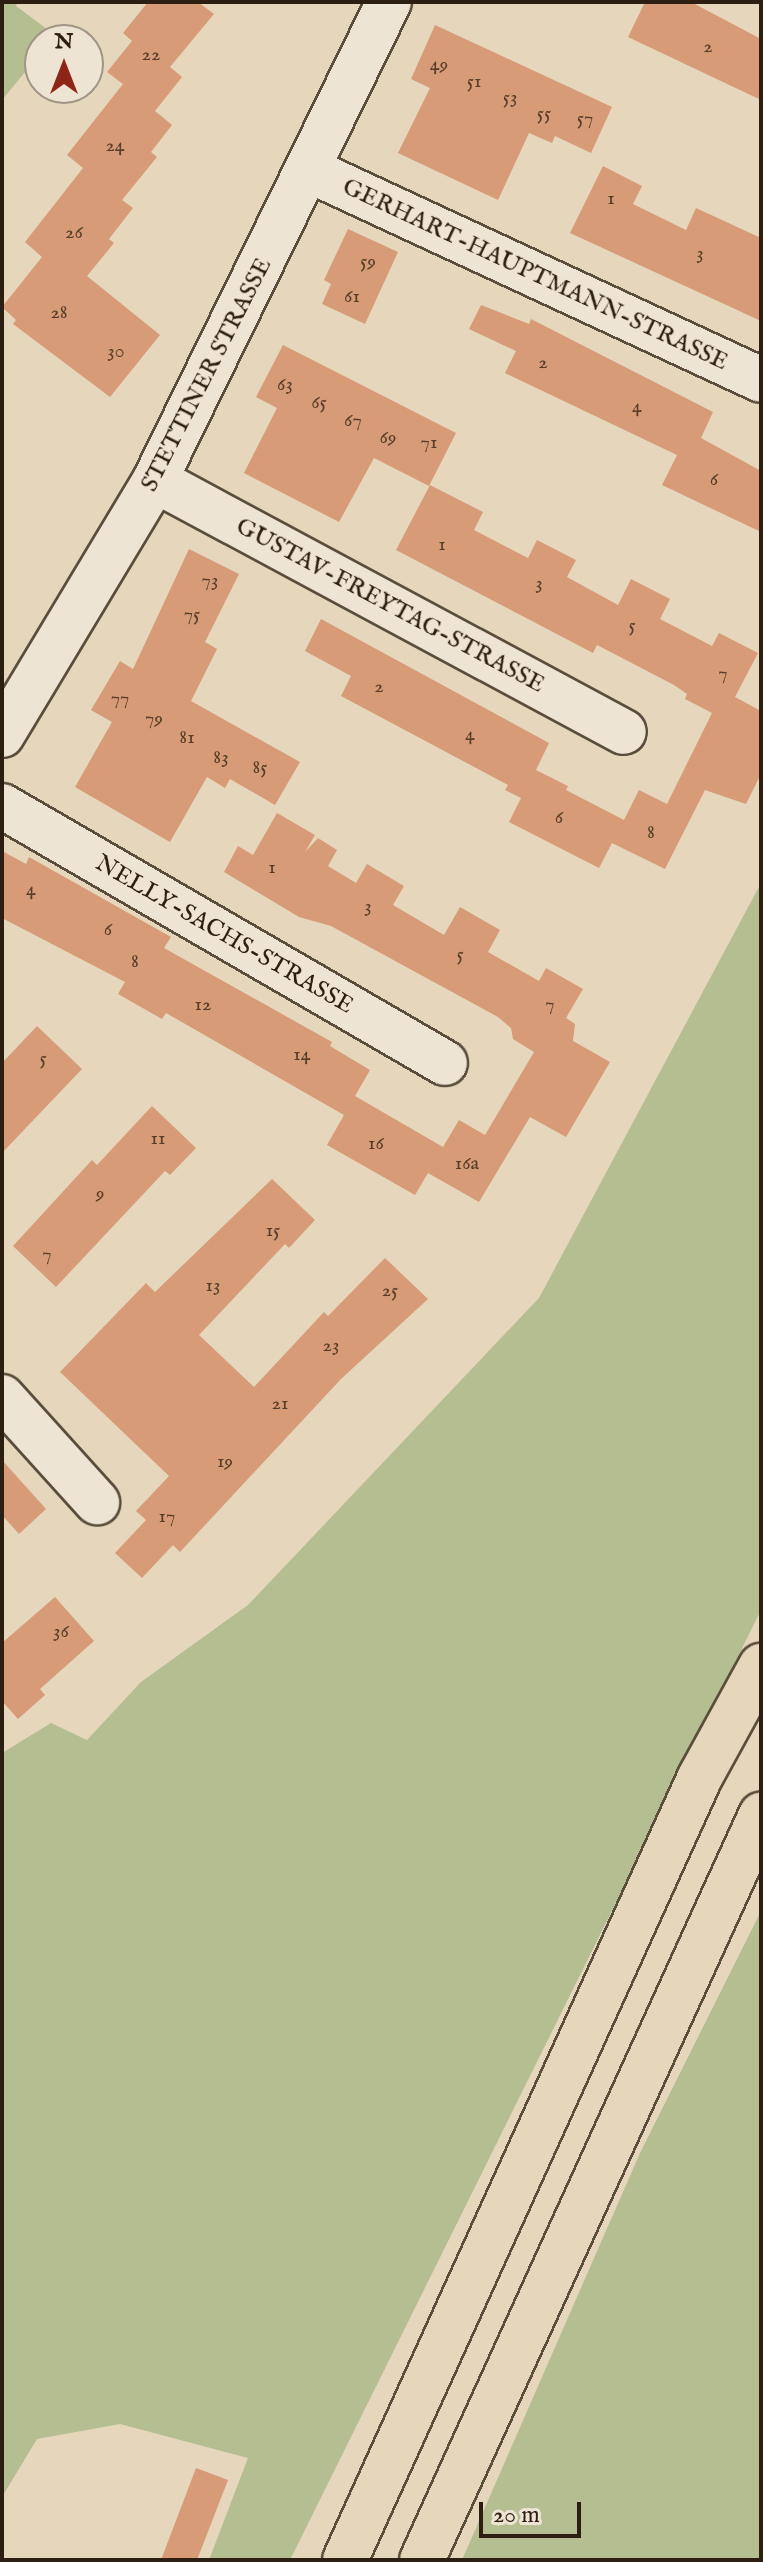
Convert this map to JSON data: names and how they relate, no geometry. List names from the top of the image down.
{
  "streets": {
    "street": [
      "GERHART-HAUPTMANN-STRASSE",
      "STETTINER STRASSE",
      "GUSTAV-FREYTAG-STRASSE",
      "NELLY-SACHS-STRASSE"
    ]
  },
  "crossings": [
    ["GERHART-HAUPTMANN-STRASSE", "STETTINER STRASSE"],
    ["STETTINER STRASSE", "GUSTAV-FREYTAG-STRASSE"]
  ],
  "house_numbers": [
    "2",
    "22",
    "49",
    "51",
    "53",
    "55",
    "57",
    "24",
    "1",
    "26",
    "3",
    "59",
    "61",
    "28",
    "30",
    "2",
    "63",
    "65",
    "4",
    "67",
    "69",
    "71",
    "6",
    "1",
    "73",
    "3",
    "75",
    "5",
    "7",
    "2",
    "77",
    "79",
    "4",
    "81",
    "83",
    "85",
    "6",
    "8",
    "1",
    "4",
    "3",
    "6",
    "5",
    "8",
    "12",
    "7",
    "14",
    "5",
    "11",
    "16",
    "16a",
    "9",
    "15",
    "7",
    "13",
    "25",
    "23",
    "21",
    "19",
    "17",
    "36"
  ],
  "scale_bar": "20 m",
  "north": "top"
}
